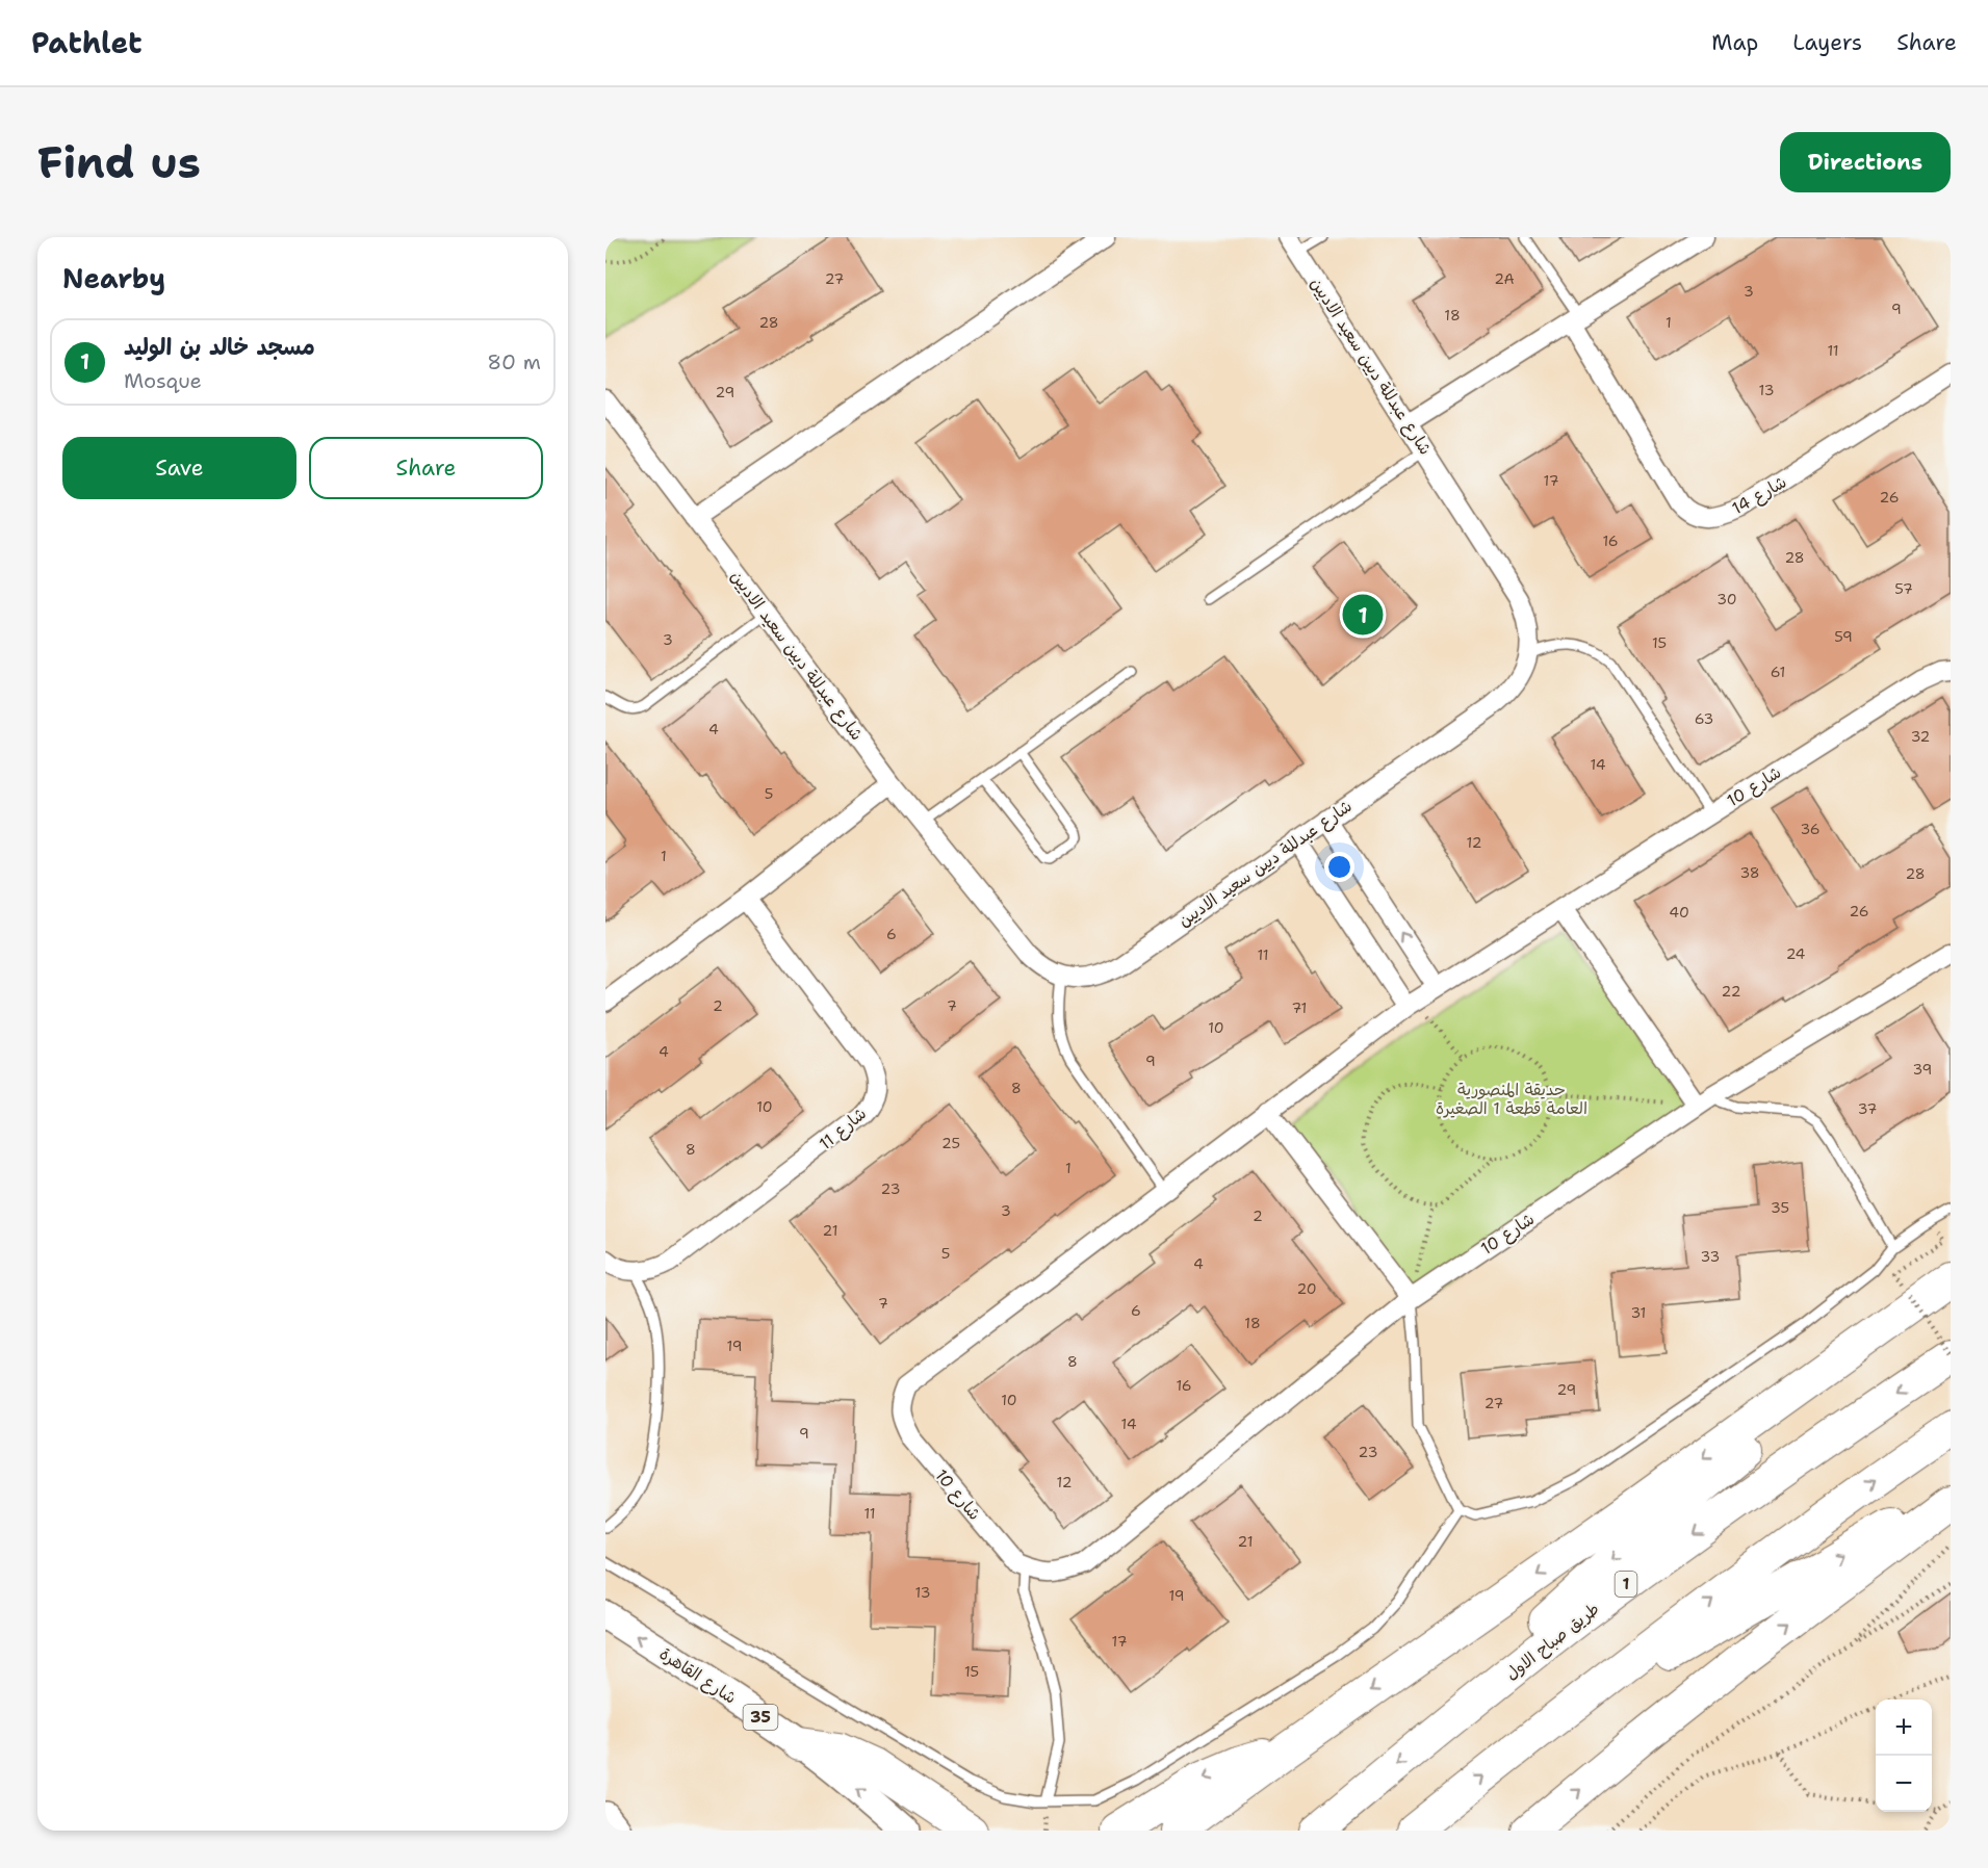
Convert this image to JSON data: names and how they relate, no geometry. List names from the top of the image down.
{
  "streets": {
    "highway": ["1", "طريق صباح الاول"],
    "main road": ["شارع القاهرة", "35"],
    "street": [
      "شارع عبدللة ديين سعيد الاديين",
      "شارع 14",
      "شارع 10",
      "شارع 11"
    ]
  },
  "one_way": ["شارع القاهرة"],
  "parks": ["حديقة المنصورية العامة قطعة 1 الصغيرة"],
  "house_numbers": [
    "27",
    "2A",
    "3",
    "9",
    "18",
    "28",
    "1",
    "11",
    "13",
    "29",
    "17",
    "26",
    "16",
    "28",
    "57",
    "30",
    "59",
    "3",
    "15",
    "61",
    "63",
    "4",
    "32",
    "14",
    "5",
    "36",
    "12",
    "1",
    "38",
    "28",
    "26",
    "40",
    "6",
    "24",
    "11",
    "22",
    "2",
    "7",
    "71",
    "10",
    "4",
    "9",
    "39",
    "8",
    "10",
    "37",
    "25",
    "8",
    "1",
    "23",
    "35",
    "3",
    "2",
    "21",
    "5",
    "33",
    "4",
    "20",
    "7",
    "6",
    "31",
    "18",
    "19",
    "8",
    "16",
    "29",
    "10",
    "27",
    "14",
    "9",
    "23",
    "12",
    "11",
    "21",
    "13",
    "19",
    "17",
    "15"
  ],
  "page": {
    "header": "Pathlet",
    "nav": ["Map", "Layers", "Share"],
    "buttons": [
      "Directions",
      ["Save", "Share"]
    ],
    "title": "Find us",
    "heading": "Nearby",
    "list": [
      {
        "mark": "1",
        "name": "مسجد خالد بن الوليد",
        "note": "Mosque",
        "value": "80 m"
      }
    ],
    "pins": "1",
    "map_buttons": ["+", "−"]
  }
}
